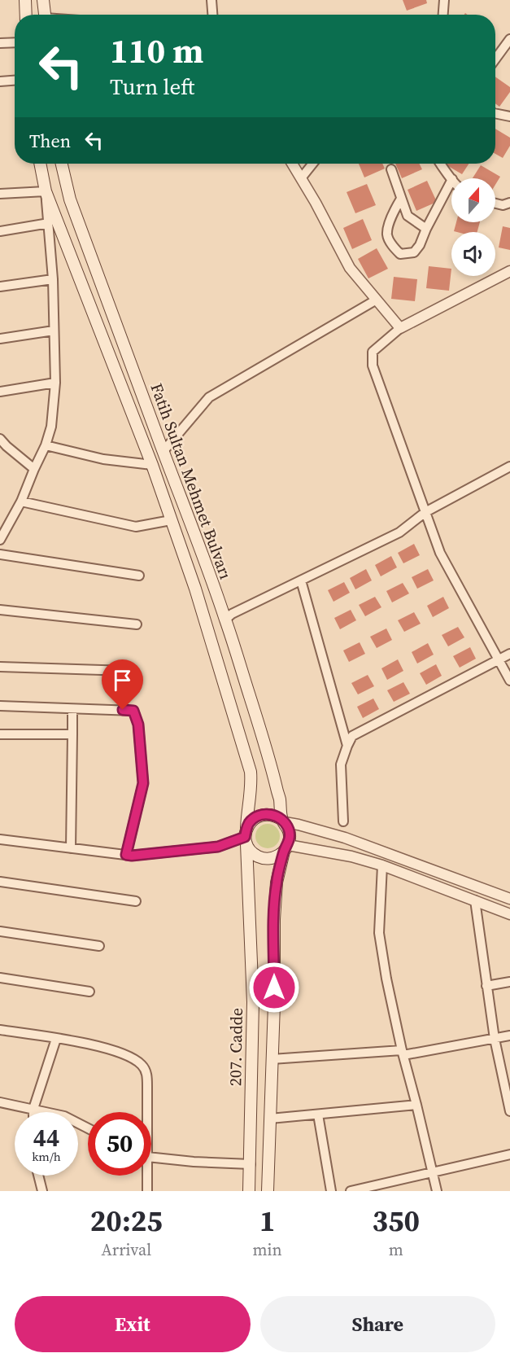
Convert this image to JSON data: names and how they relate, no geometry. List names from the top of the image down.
{
  "streets": {
    "main road": ["Fatih Sultan Mehmet Bulvarı", "207. Cadde"]
  },
  "crossings": [
    ["Fatih Sultan Mehmet Bulvarı", "207. Cadde"]
  ],
  "north": "top",
  "page": {
    "turn": ["110 m", "Turn left"],
    "then": "Then",
    "speed": "44 km/h",
    "limit": "50",
    "eta": [
      "20:25",
      "Arrival",
      "1",
      "min",
      "350",
      "m"
    ],
    "buttons": ["Exit", "Share"]
  }
}
